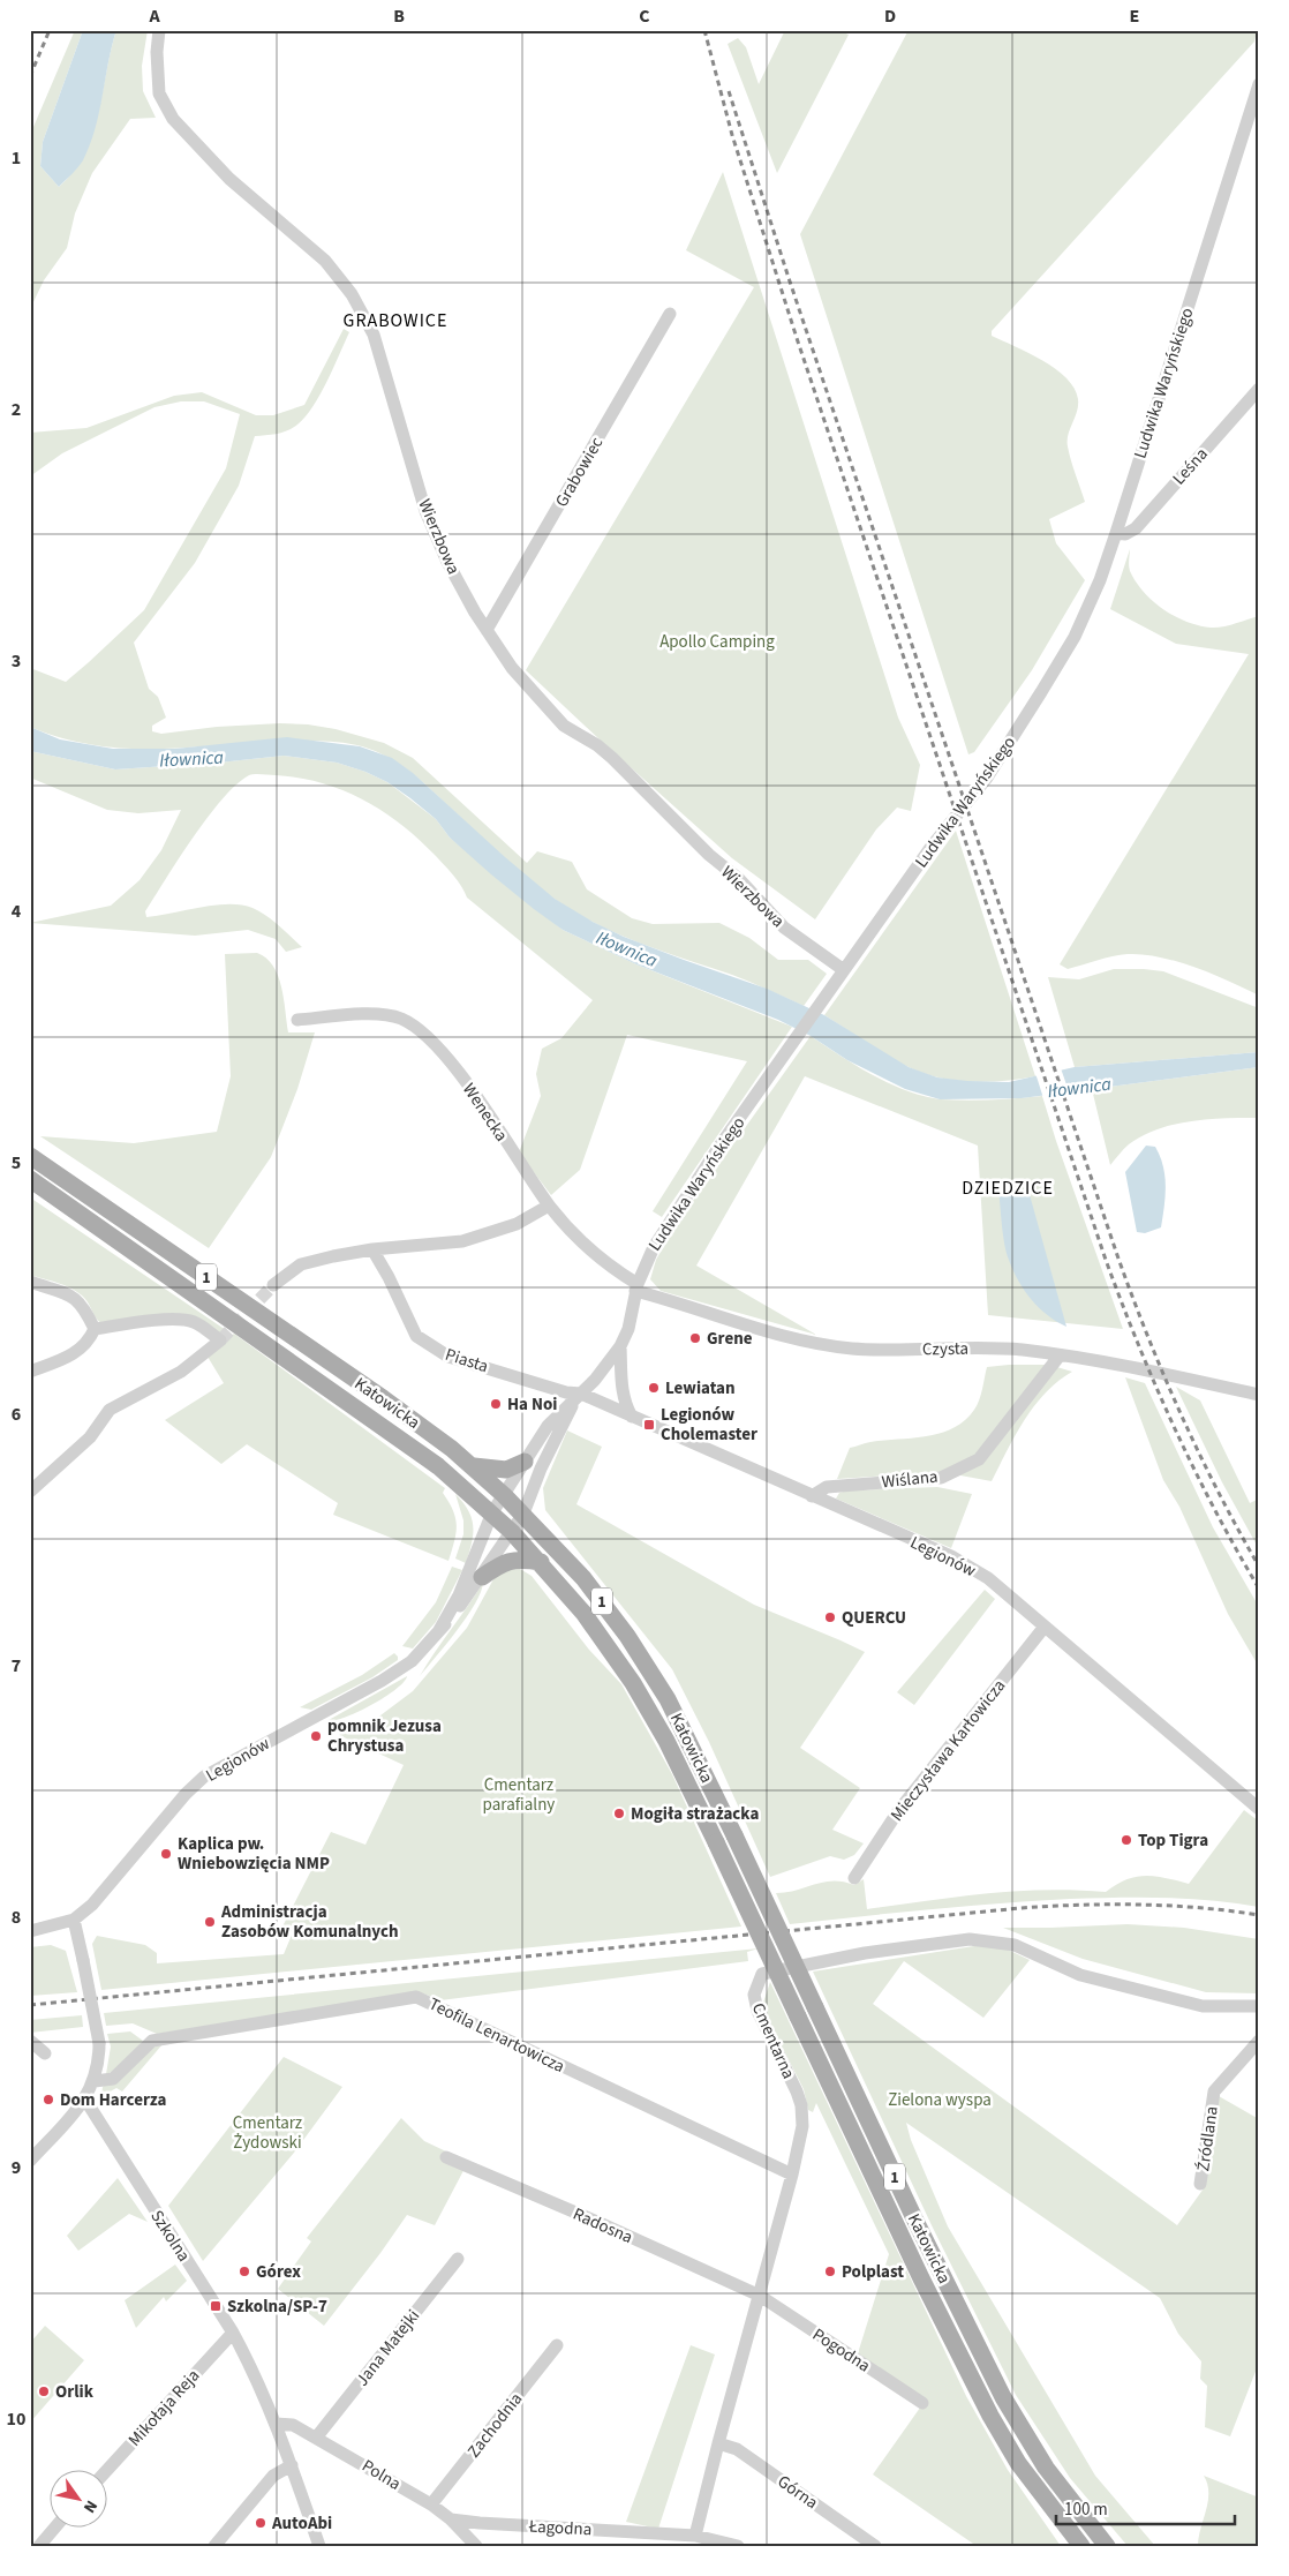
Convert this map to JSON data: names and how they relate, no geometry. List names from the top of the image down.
{
  "streets": {
    "main road": ["1", "Katowicka"],
    "street": [
      "Ludwika Waryńskiego",
      "Leśna",
      "Grabowiec",
      "Wierzbowa",
      "Wenecka",
      "Czysta",
      "Piasta",
      "Wiślana",
      "Legionów",
      "Mieczysława Karłowicza",
      "Teofila Lenartowicza",
      "Cmentarna",
      "Źródlana",
      "Radosna",
      "Szkolna",
      "Jana Matejki",
      "Pogodna",
      "Mikołaja Reja",
      "Zachodnia",
      "Polna",
      "Górna",
      "Łagodna"
    ]
  },
  "crossings": [
    ["Ludwika Waryńskiego", "Leśna"],
    ["Ludwika Waryńskiego", "Wierzbowa"],
    ["Ludwika Waryńskiego", "Wenecka"],
    ["Ludwika Waryńskiego", "Czysta"],
    ["Ludwika Waryńskiego", "Piasta"],
    ["Ludwika Waryńskiego", "Legionów"],
    ["Grabowiec", "Wierzbowa"],
    ["Wenecka", "Czysta"],
    ["Czysta", "Wiślana"],
    ["Piasta", "Legionów"],
    ["Katowicka", "Legionów"],
    ["Wiślana", "Legionów"],
    ["Legionów", "Mieczysława Karłowicza"],
    ["Teofila Lenartowicza", "Cmentarna"],
    ["Cmentarna", "Radosna"],
    ["Cmentarna", "Pogodna"],
    ["Cmentarna", "Górna"],
    ["Cmentarna", "Łagodna"],
    ["Radosna", "Pogodna"],
    ["Szkolna", "Mikołaja Reja"],
    ["Szkolna", "Polna"],
    ["Jana Matejki", "Polna"],
    ["Zachodnia", "Polna"],
    ["Polna", "Łagodna"]
  ],
  "districts": ["GRABOWICE", "DZIEDZICE"],
  "water": ["Iłownica"],
  "parks": [
    "Apollo Camping",
    "Cmentarz parafialny",
    "Zielona wyspa",
    "Cmentarz Żydowski"
  ],
  "places": {
    "other": [
      "Grene",
      "Lewiatan",
      "Ha Noi",
      "QUERCU",
      "pomnik Jezusa Chrystusa",
      "Mogiła strażacka",
      "Top Tigra",
      "Kaplica pw. Wniebowzięcia NMP",
      "Administracja Zasobów Komunalnych",
      "Dom Harcerza",
      "Górex",
      "Polplast",
      "Orlik",
      "AutoAbi"
    ],
    "transit": ["Legionów Cholemaster", "Szkolna/SP-7"]
  },
  "scale_bar": "100 m",
  "north": "bottom right",
  "grid": {
    "columns": [
      "A",
      "B",
      "C",
      "D",
      "E"
    ],
    "rows": [
      "1",
      "2",
      "3",
      "4",
      "5",
      "6",
      "7",
      "8",
      "9",
      "10"
    ]
  }
}
